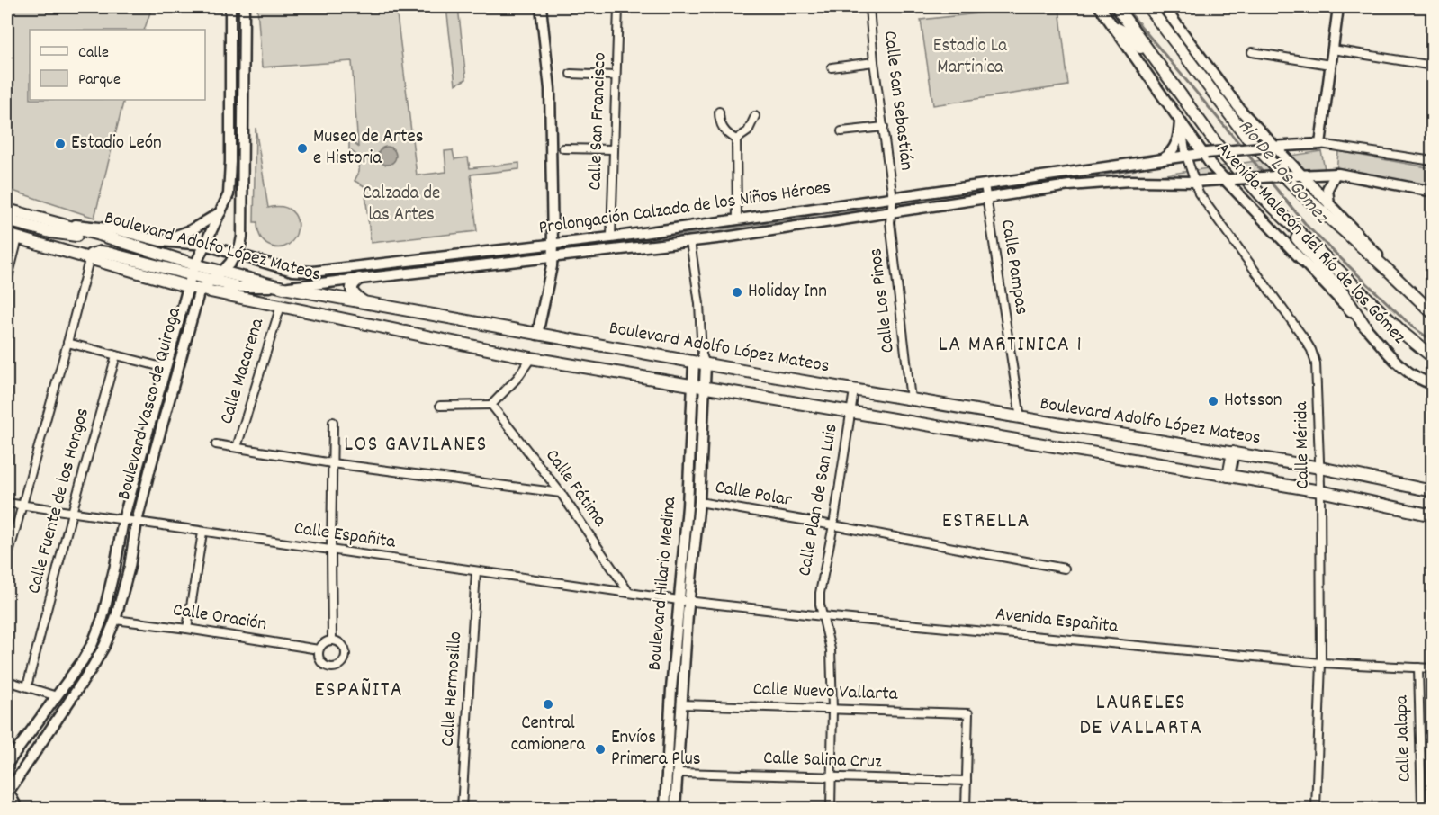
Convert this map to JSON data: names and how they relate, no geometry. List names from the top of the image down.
{
  "streets": {
    "main road": ["Avenida Malecón del Río de los Gómez", "Boulevard Adolfo López Mateos"],
    "street": [
      "Calle San Sebastián",
      "Calle San Francisco",
      "Prolongación Calzada de los Niños Héroes",
      "Calle Pampas",
      "Calle Los Pinos",
      "Calle Macarena",
      "Boulevard Vasco de Quiroga",
      "Calle Mérida",
      "Calle Fátima",
      "Calle Polar",
      "Calle Plan de San Luis",
      "Calle Fuente de los Hongos",
      "Calle Españita",
      "Boulevard Hilario Medina",
      "Calle Oración",
      "Avenida Españita",
      "Calle Hermosillo",
      "Calle Nuevo Vallarta",
      "Calle Jalapa",
      "Calle Salina Cruz"
    ]
  },
  "crossings": [
    ["Calle San Sebastián", "Prolongación Calzada de los Niños Héroes"],
    ["Calle San Sebastián", "Calle Los Pinos"],
    ["Calle San Francisco", "Prolongación Calzada de los Niños Héroes"],
    ["Prolongación Calzada de los Niños Héroes", "Avenida Malecón del Río de los Gómez"],
    ["Prolongación Calzada de los Niños Héroes", "Boulevard Adolfo López Mateos"],
    ["Prolongación Calzada de los Niños Héroes", "Calle Pampas"],
    ["Prolongación Calzada de los Niños Héroes", "Calle Los Pinos"],
    ["Prolongación Calzada de los Niños Héroes", "Boulevard Vasco de Quiroga"],
    ["Prolongación Calzada de los Niños Héroes", "Calle Mérida"],
    ["Avenida Malecón del Río de los Gómez", "Calle Mérida"],
    ["Boulevard Adolfo López Mateos", "Calle Pampas"],
    ["Boulevard Adolfo López Mateos", "Calle Los Pinos"],
    ["Boulevard Adolfo López Mateos", "Calle Macarena"],
    ["Boulevard Adolfo López Mateos", "Boulevard Vasco de Quiroga"],
    ["Boulevard Adolfo López Mateos", "Calle Mérida"],
    ["Boulevard Adolfo López Mateos", "Calle Plan de San Luis"],
    ["Boulevard Adolfo López Mateos", "Boulevard Hilario Medina"],
    ["Boulevard Vasco de Quiroga", "Calle Españita"],
    ["Boulevard Vasco de Quiroga", "Calle Oración"],
    ["Calle Mérida", "Avenida Españita"],
    ["Calle Fátima", "Calle Españita"],
    ["Calle Polar", "Calle Plan de San Luis"],
    ["Calle Polar", "Boulevard Hilario Medina"],
    ["Calle Plan de San Luis", "Avenida Españita"],
    ["Calle Plan de San Luis", "Calle Nuevo Vallarta"],
    ["Calle Plan de San Luis", "Calle Salina Cruz"],
    ["Calle Fuente de los Hongos", "Calle Españita"],
    ["Calle Españita", "Boulevard Hilario Medina"],
    ["Calle Españita", "Avenida Españita"],
    ["Calle Españita", "Calle Hermosillo"],
    ["Boulevard Hilario Medina", "Avenida Españita"],
    ["Boulevard Hilario Medina", "Calle Nuevo Vallarta"],
    ["Boulevard Hilario Medina", "Calle Salina Cruz"],
    ["Avenida Españita", "Calle Jalapa"],
    ["Calle Nuevo Vallarta", "Calle Salina Cruz"]
  ],
  "districts": [
    "LA MARTINICA 1",
    "LOS GAVILANES",
    "ESTRELLA",
    "ESPAÑITA",
    "LAURELES DE VALLARTA"
  ],
  "water": ["Rio De Los Gomez"],
  "parks": ["Estadio La Martinica", "Calzada de las Artes"],
  "places": [
    "Estadio León",
    "Museo de Artes e Historia",
    "Holiday Inn",
    "Hotsson",
    "Central camionera",
    "Envíos Primera Plus"
  ],
  "legend": ["Calle", "Parque"]
}
